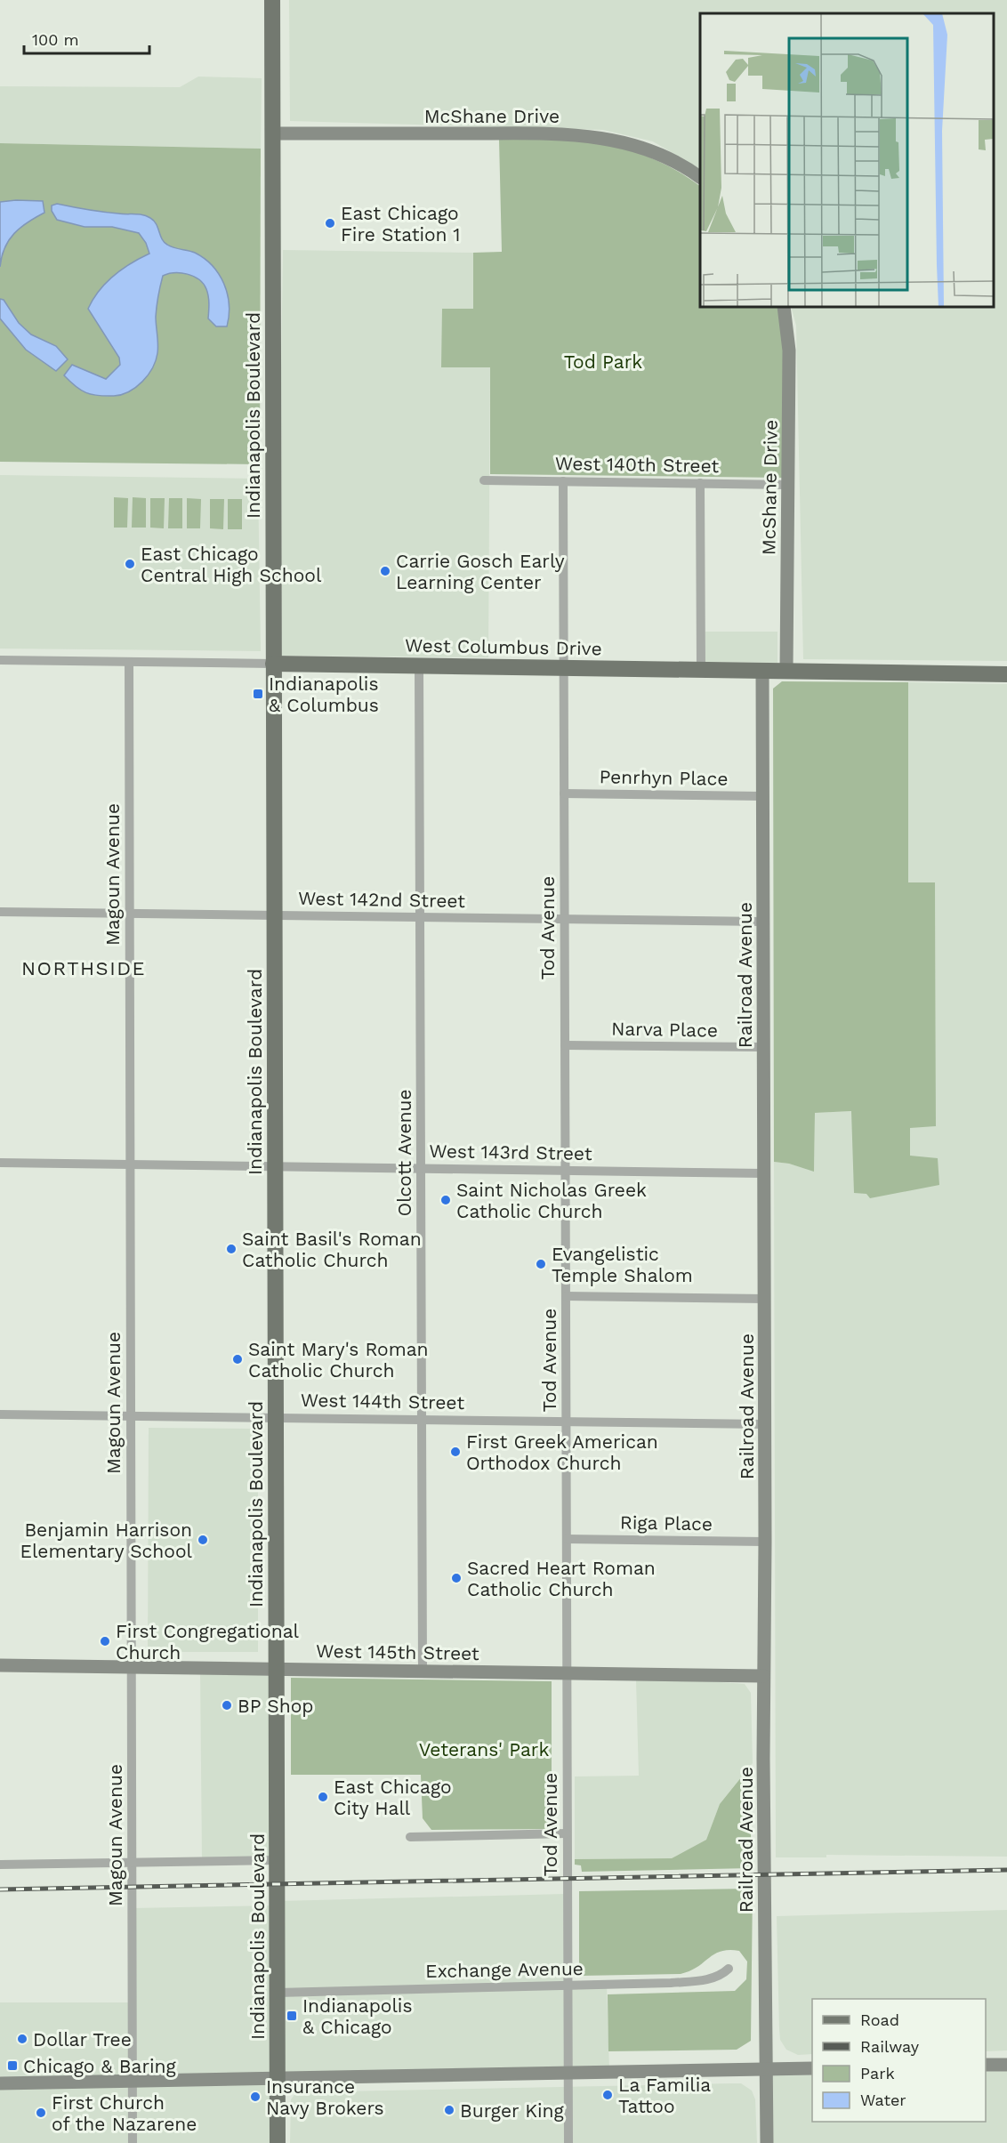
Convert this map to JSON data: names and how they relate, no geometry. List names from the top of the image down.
{
  "streets": {
    "main road": ["Indianapolis Boulevard", "West Columbus Drive"],
    "street": [
      "McShane Drive",
      "West 140th Street",
      "Penrhyn Place",
      "Magoun Avenue",
      "West 142nd Street",
      "Tod Avenue",
      "Railroad Avenue",
      "Narva Place",
      "West 143rd Street",
      "Olcott Avenue",
      "West 144th Street",
      "Riga Place",
      "West 145th Street",
      "Exchange Avenue"
    ]
  },
  "crossings": [
    ["McShane Drive", "Indianapolis Boulevard"],
    ["McShane Drive", "West 140th Street"],
    ["McShane Drive", "West Columbus Drive"],
    ["Indianapolis Boulevard", "West Columbus Drive"],
    ["Indianapolis Boulevard", "West 142nd Street"],
    ["Indianapolis Boulevard", "West 143rd Street"],
    ["Indianapolis Boulevard", "West 144th Street"],
    ["Indianapolis Boulevard", "West 145th Street"],
    ["Indianapolis Boulevard", "Exchange Avenue"],
    ["West 140th Street", "Tod Avenue"],
    ["West Columbus Drive", "Magoun Avenue"],
    ["West Columbus Drive", "Tod Avenue"],
    ["West Columbus Drive", "Railroad Avenue"],
    ["West Columbus Drive", "Olcott Avenue"],
    ["Penrhyn Place", "Tod Avenue"],
    ["Penrhyn Place", "Railroad Avenue"],
    ["Magoun Avenue", "West 142nd Street"],
    ["Magoun Avenue", "West 143rd Street"],
    ["Magoun Avenue", "West 144th Street"],
    ["Magoun Avenue", "West 145th Street"],
    ["West 142nd Street", "Tod Avenue"],
    ["West 142nd Street", "Railroad Avenue"],
    ["West 142nd Street", "Olcott Avenue"],
    ["Tod Avenue", "Narva Place"],
    ["Tod Avenue", "West 143rd Street"],
    ["Tod Avenue", "West 144th Street"],
    ["Tod Avenue", "Riga Place"],
    ["Tod Avenue", "West 145th Street"],
    ["Tod Avenue", "Exchange Avenue"],
    ["Railroad Avenue", "Narva Place"],
    ["Railroad Avenue", "West 143rd Street"],
    ["Railroad Avenue", "West 144th Street"],
    ["Railroad Avenue", "Riga Place"],
    ["Railroad Avenue", "West 145th Street"],
    ["West 143rd Street", "Olcott Avenue"],
    ["Olcott Avenue", "West 144th Street"],
    ["Olcott Avenue", "West 145th Street"]
  ],
  "districts": ["NORTHSIDE"],
  "parks": ["Tod Park", "Veterans' Park"],
  "places": {
    "other": [
      "East Chicago Fire Station 1",
      "East Chicago Central High School",
      "Carrie Gosch Early Learning Center",
      "Saint Nicholas Greek Catholic Church",
      "Saint Basil's Roman Catholic Church",
      "Evangelistic Temple Shalom",
      "Saint Mary's Roman Catholic Church",
      "First Greek American Orthodox Church",
      "Benjamin Harrison Elementary School",
      "Sacred Heart Roman Catholic Church",
      "First Congregational Church",
      "BP Shop",
      "East Chicago City Hall",
      "Dollar Tree",
      "La Familia Tattoo",
      "Insurance Navy Brokers",
      "Burger King",
      "First Church of the Nazarene"
    ],
    "transit": ["Indianapolis & Columbus", "Indianapolis & Chicago", "Chicago & Baring"]
  },
  "legend": [
    "Road",
    "Railway",
    "Park",
    "Water"
  ],
  "scale_bar": "100 m"
}
